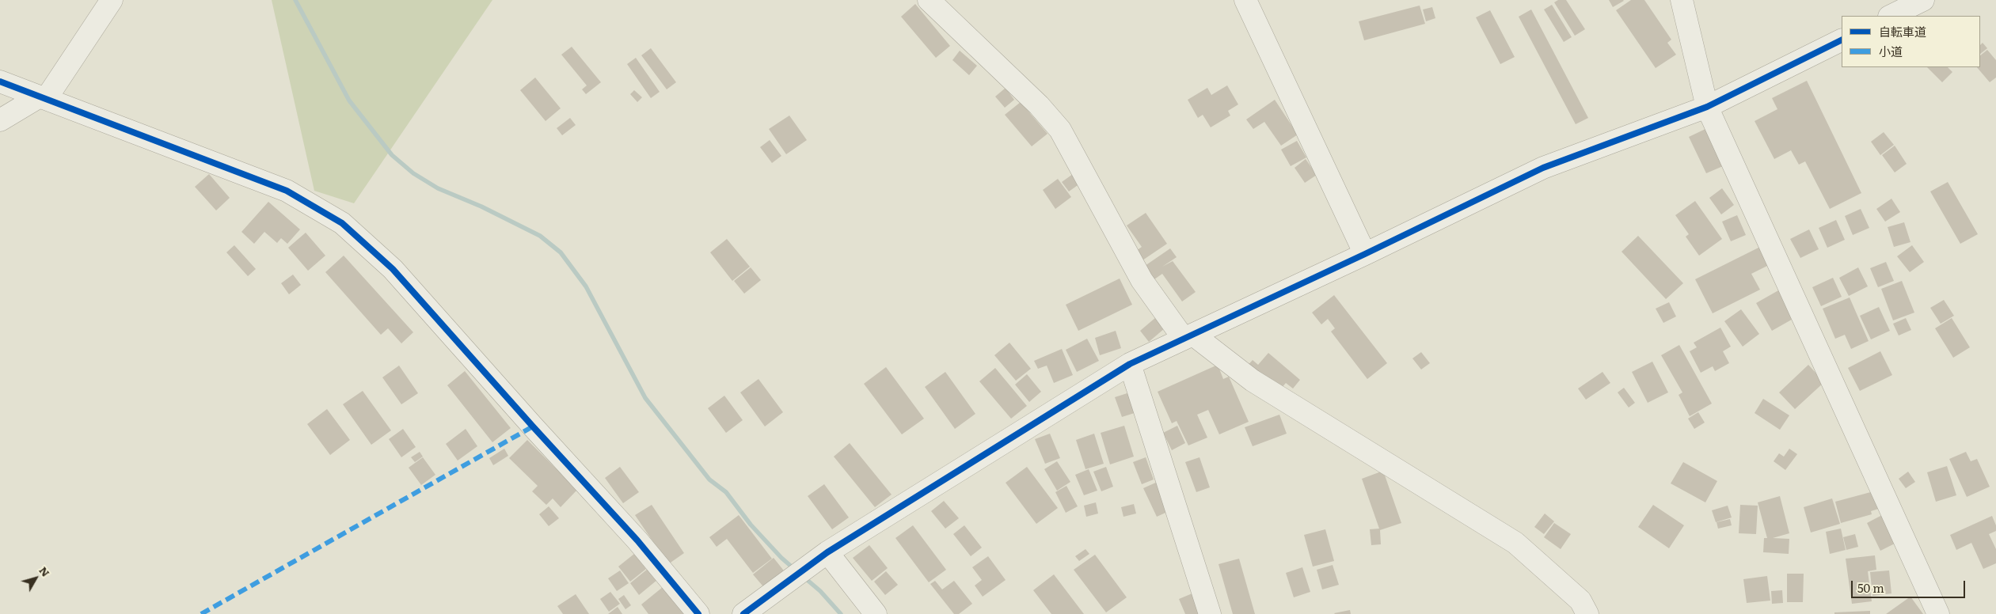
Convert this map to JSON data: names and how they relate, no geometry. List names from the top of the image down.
{
  "legend": ["自転車道", "小道"],
  "scale_bar": "50 m",
  "north": "top right"
}
